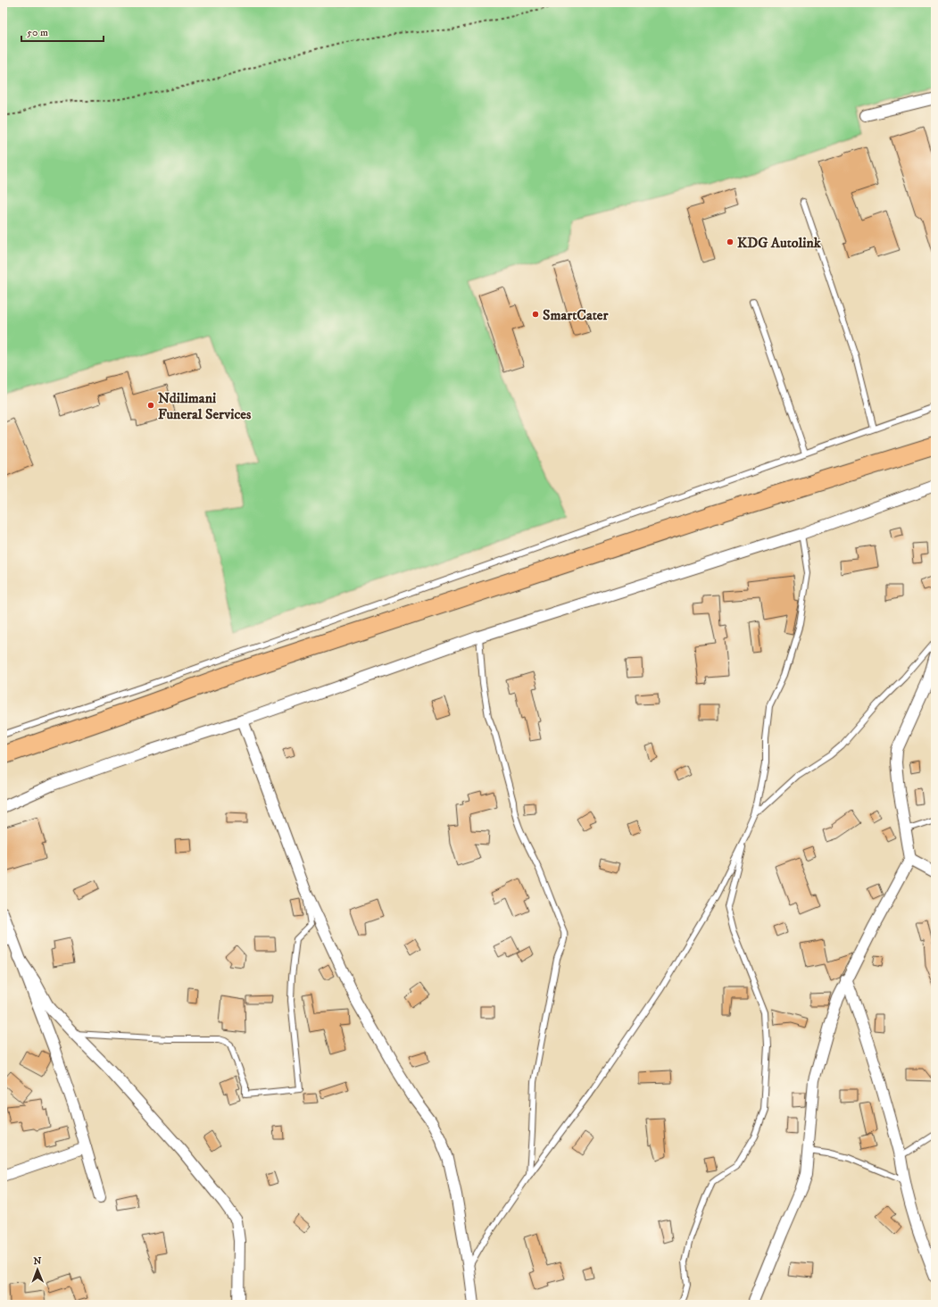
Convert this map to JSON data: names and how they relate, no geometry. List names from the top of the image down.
{
  "places": ["KDG Autolink", "SmartCater", "Ndilimani Funeral Services"],
  "scale_bar": "50 m",
  "north": "top"
}
